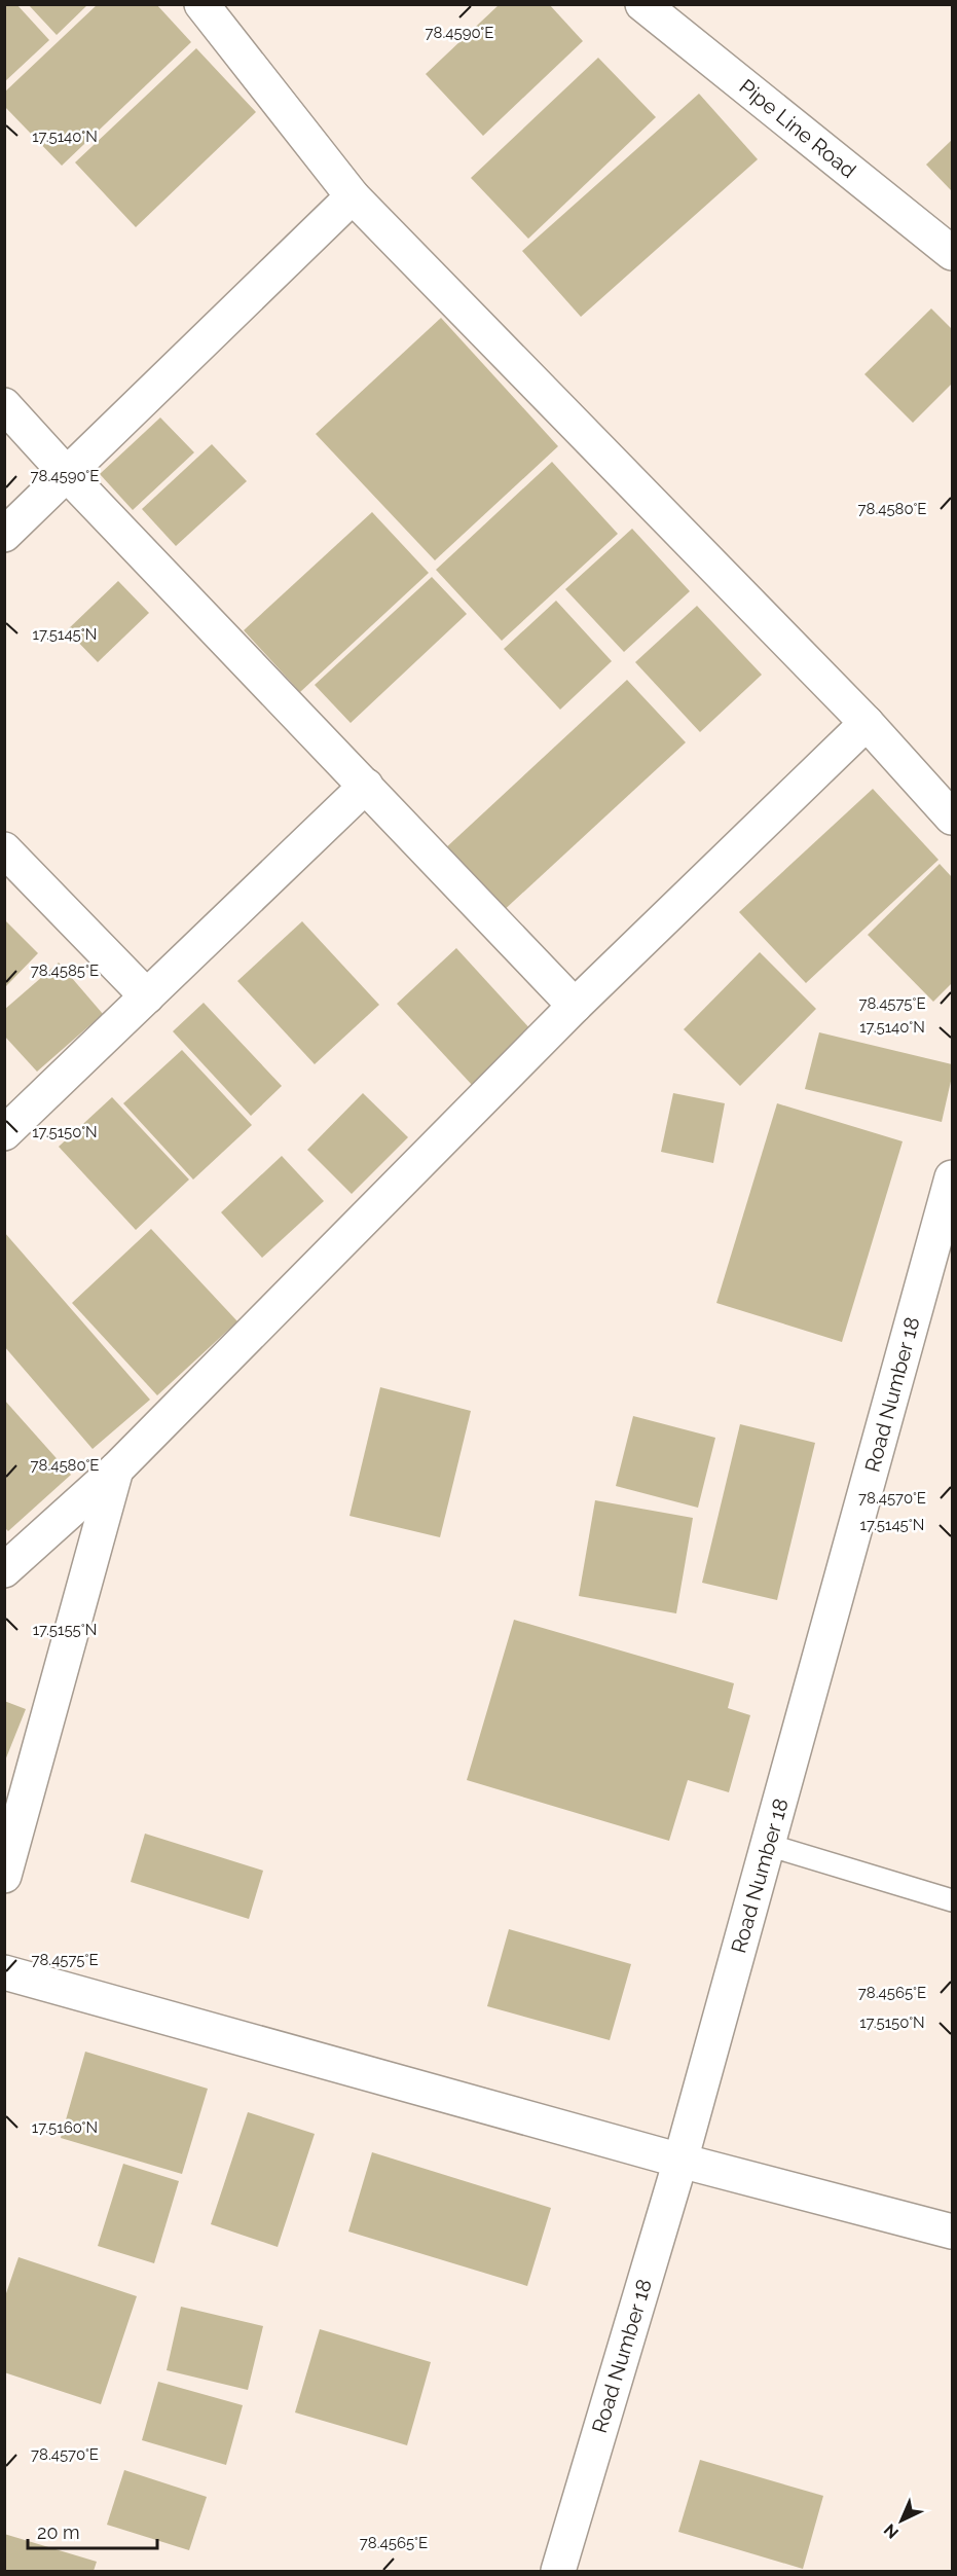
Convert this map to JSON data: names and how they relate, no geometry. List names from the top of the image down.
{
  "streets": {
    "street": ["Pipe Line Road", "Road Number 18"]
  },
  "scale_bar": "20 m",
  "north": "bottom left",
  "coordinates": [
    "78.4590°E",
    "17.5140°N",
    "78.4580°E",
    "17.5145°N",
    "78.4585°E",
    "78.4575°E",
    "17.5150°N",
    "78.4570°E",
    "17.5155°N",
    "78.4565°E",
    "17.5160°N"
  ]
}
